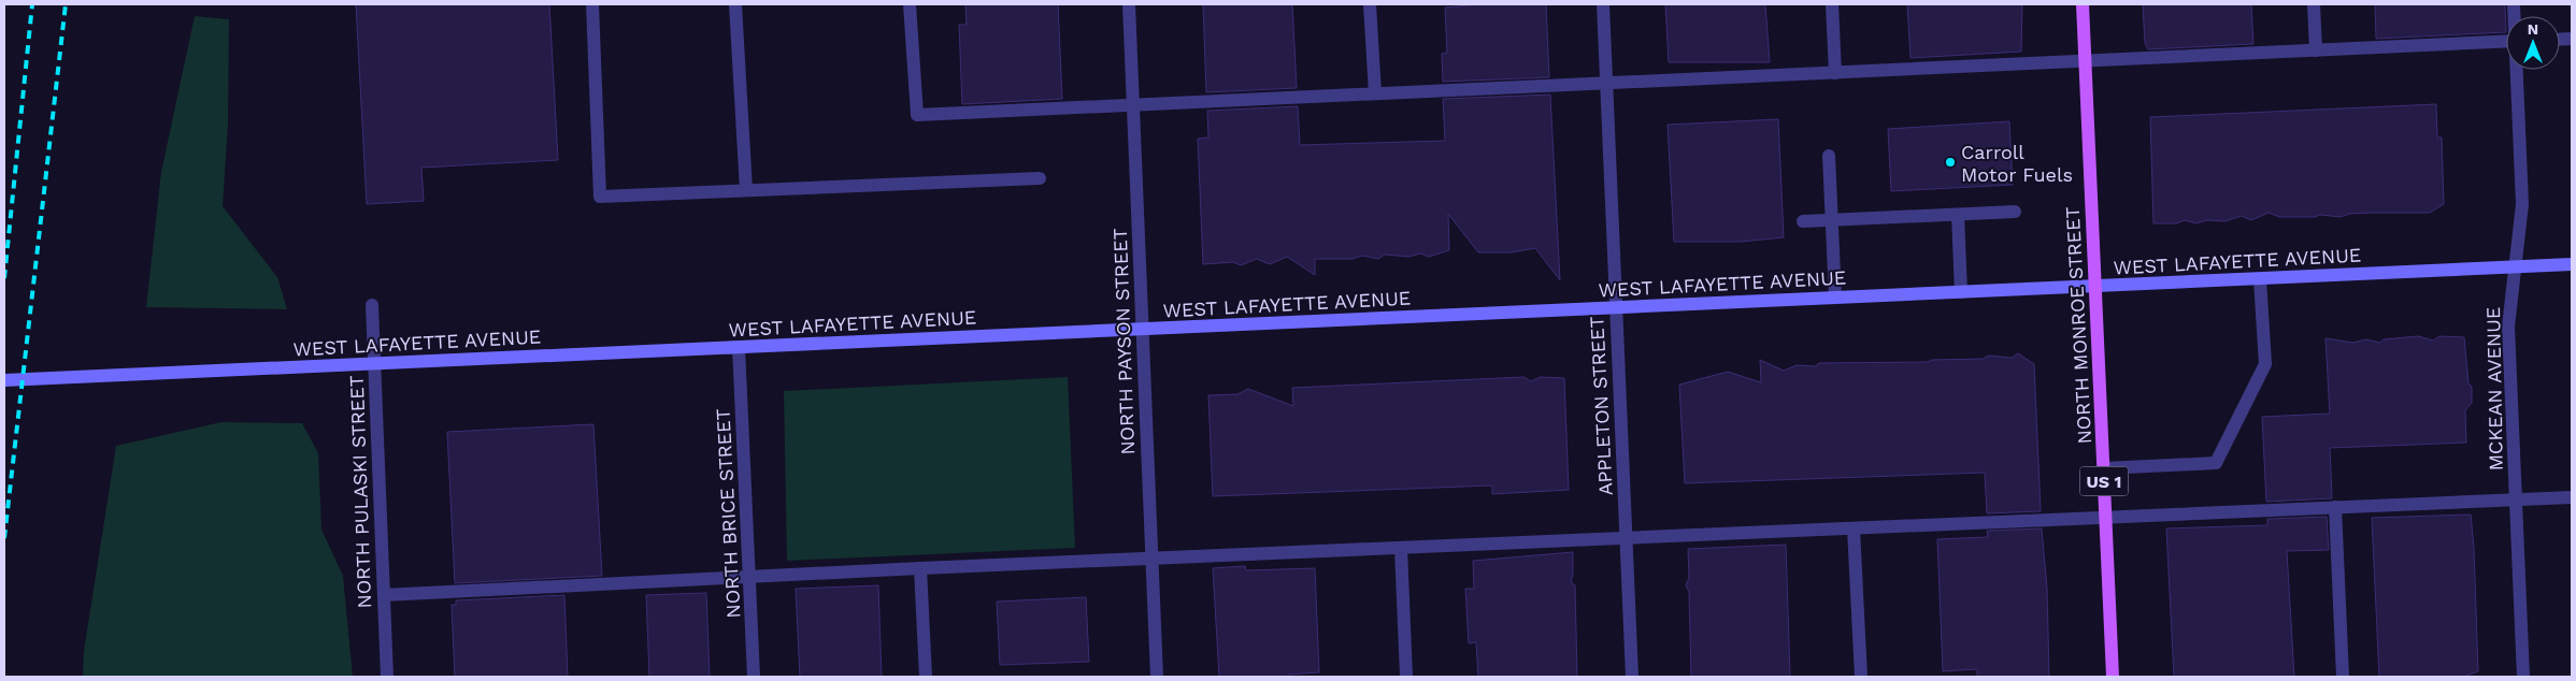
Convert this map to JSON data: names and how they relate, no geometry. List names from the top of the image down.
{
  "streets": {
    "main road": ["WEST LAFAYETTE AVENUE", "NORTH MONROE STREET", "US 1"],
    "street": [
      "NORTH PAYSON STREET",
      "MCKEAN AVENUE",
      "APPLETON STREET",
      "NORTH PULASKI STREET",
      "NORTH BRICE STREET"
    ]
  },
  "crossings": [
    ["WEST LAFAYETTE AVENUE", "NORTH MONROE STREET"],
    ["WEST LAFAYETTE AVENUE", "NORTH PAYSON STREET"],
    ["WEST LAFAYETTE AVENUE", "MCKEAN AVENUE"],
    ["WEST LAFAYETTE AVENUE", "APPLETON STREET"],
    ["WEST LAFAYETTE AVENUE", "NORTH PULASKI STREET"],
    ["WEST LAFAYETTE AVENUE", "NORTH BRICE STREET"]
  ],
  "places": ["Carroll Motor Fuels"],
  "north": "top"
}
